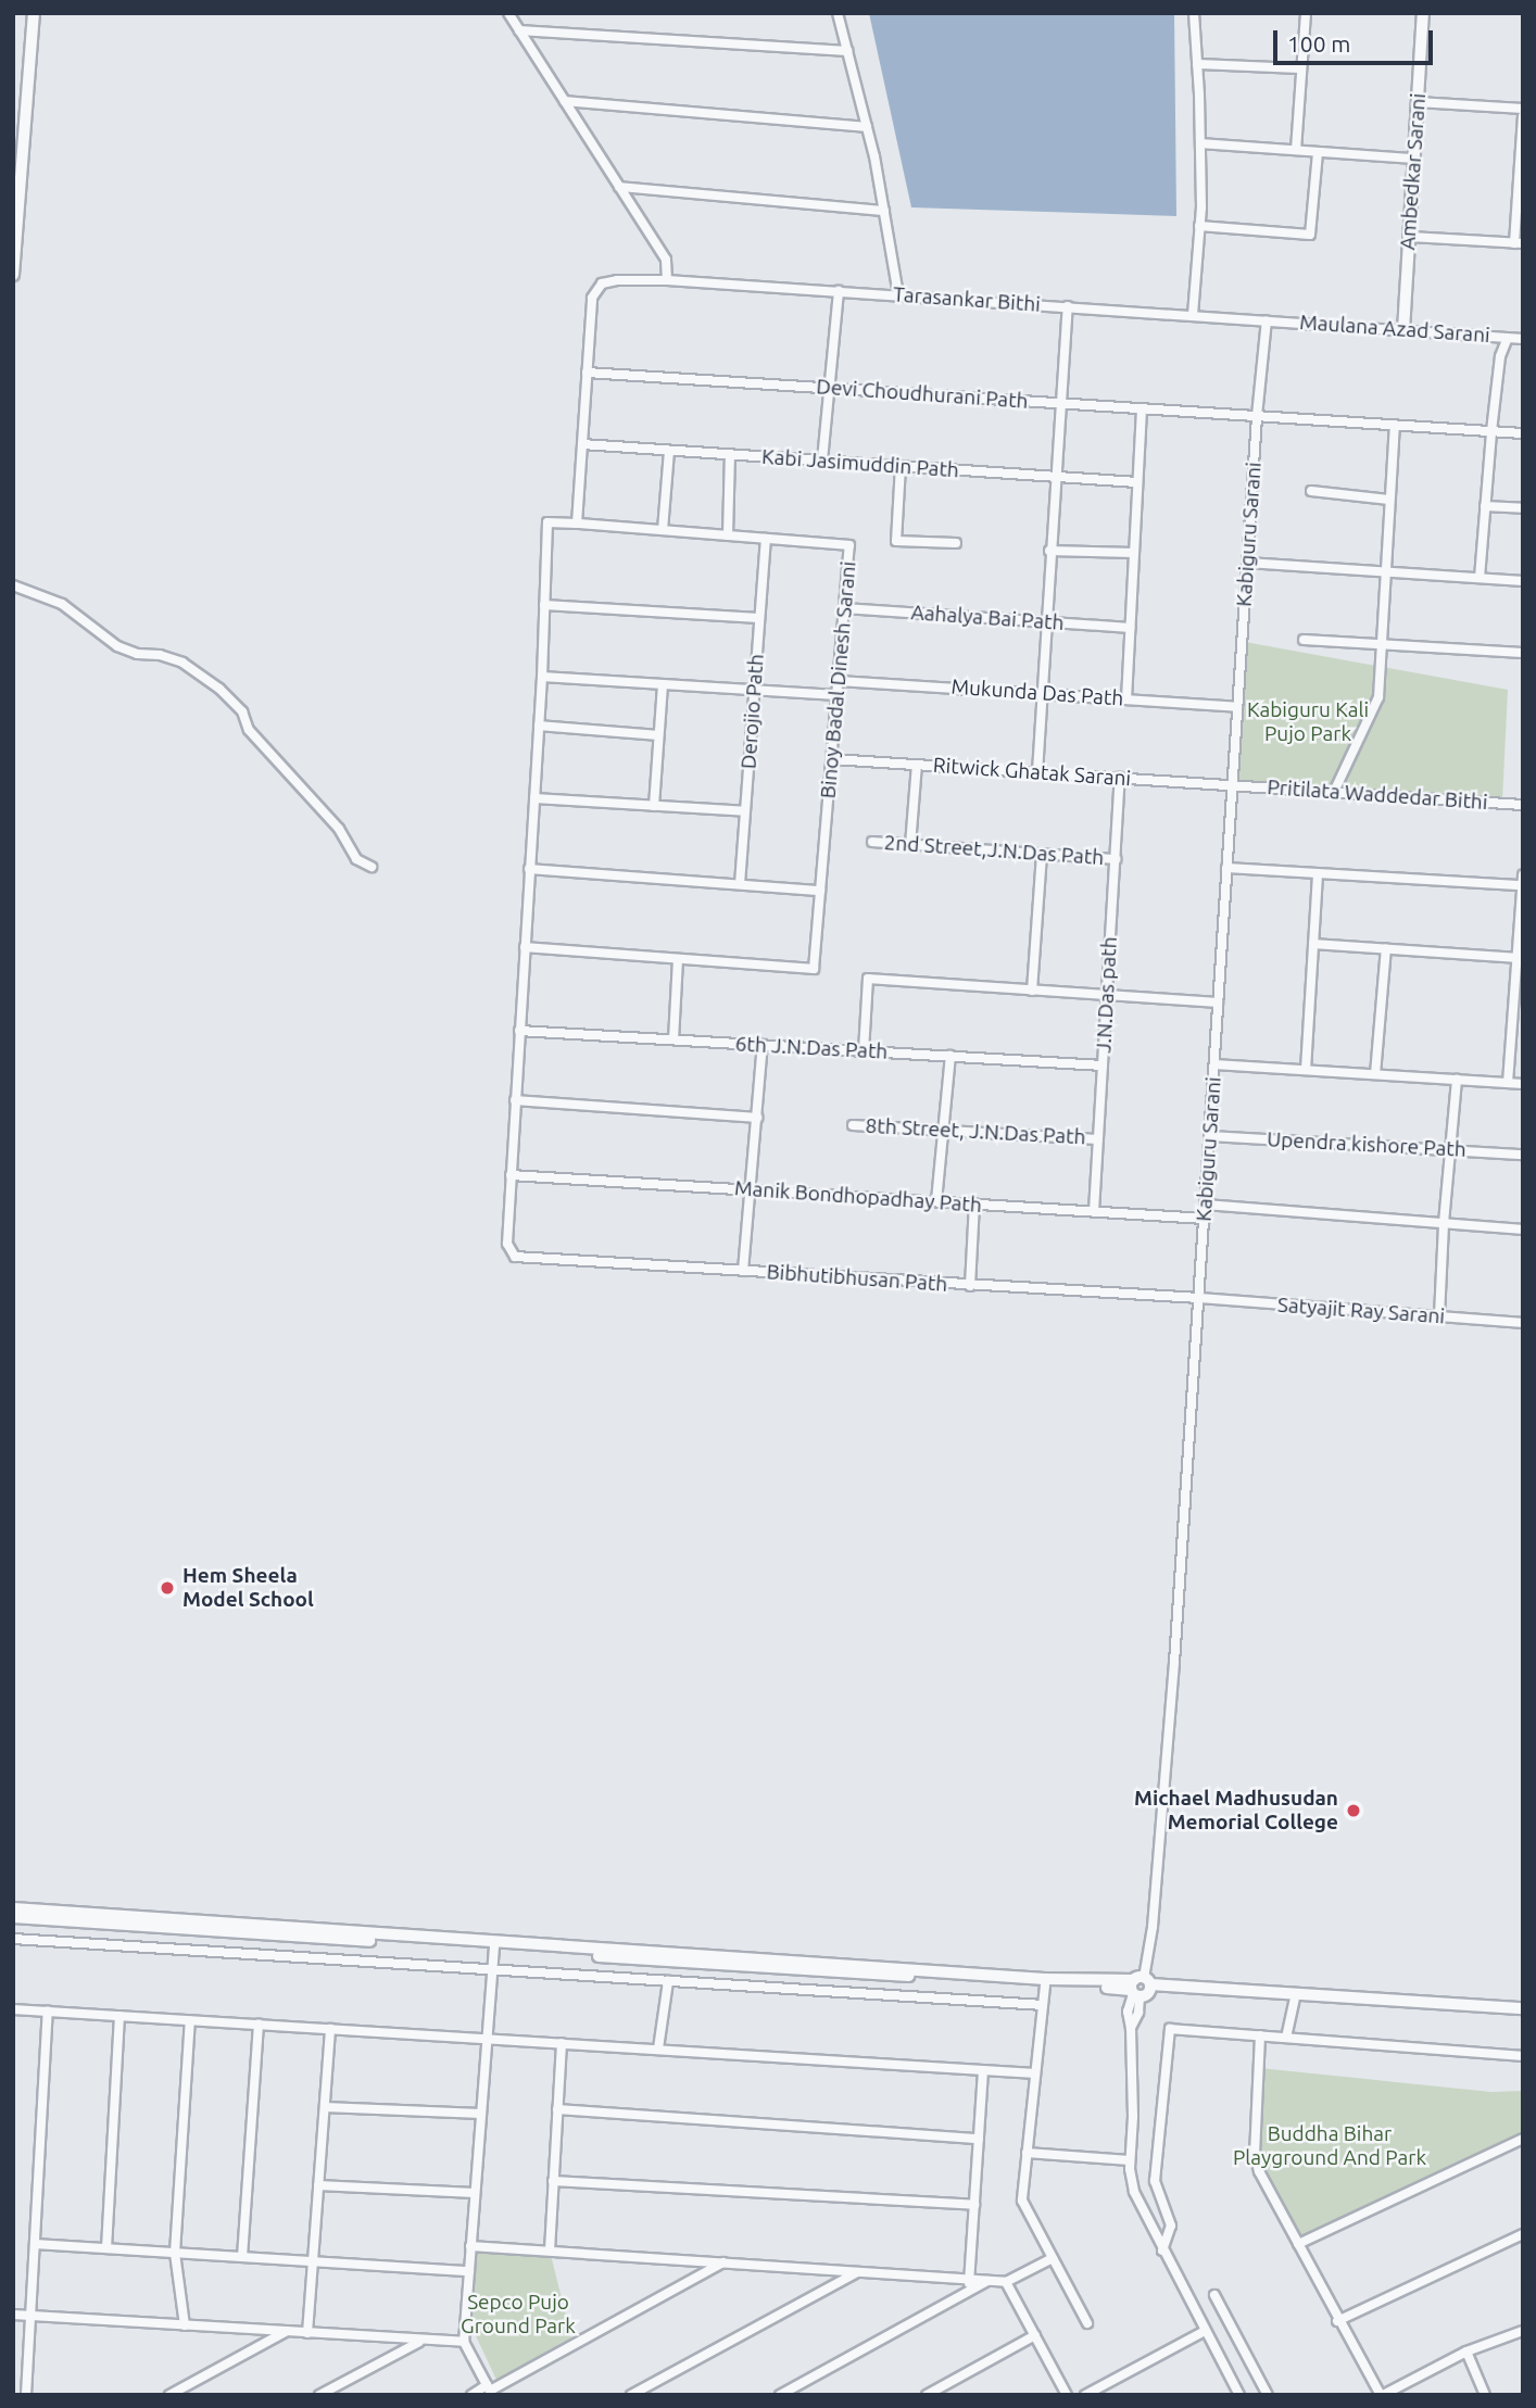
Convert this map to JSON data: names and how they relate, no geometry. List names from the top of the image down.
{
  "streets": {
    "street": [
      "Ambedkar Sarani",
      "Tarasankar Bithi",
      "Maulana Azad Sarani",
      "Devi Choudhurani Path",
      "Kabi Jasimuddin Path",
      "Kabiguru Sarani",
      "Aahalya Bai Path",
      "Binoy Badal Dinesh Sarani",
      "Mukunda Das Path",
      "Derojio Path",
      "Ritwick Ghatak Sarani",
      "Pritilata Waddedar Bithi",
      "2nd Street,J.N.Das Path",
      "J.N.Das path",
      "6th J.N.Das Path",
      "8th Street, J.N.Das Path",
      "Upendra kishore Path",
      "Manik Bondhopadhay Path",
      "Bibhutibhusan Path",
      "Satyajit Ray Sarani"
    ]
  },
  "crossings": [
    ["Ambedkar Sarani", "Maulana Azad Sarani"],
    ["Tarasankar Bithi", "Maulana Azad Sarani"],
    ["Tarasankar Bithi", "Kabiguru Sarani"],
    ["Maulana Azad Sarani", "Kabiguru Sarani"],
    ["Devi Choudhurani Path", "Kabiguru Sarani"],
    ["Kabiguru Sarani", "Mukunda Das Path"],
    ["Kabiguru Sarani", "Ritwick Ghatak Sarani"],
    ["Kabiguru Sarani", "Pritilata Waddedar Bithi"],
    ["Kabiguru Sarani", "Upendra kishore Path"],
    ["Kabiguru Sarani", "Manik Bondhopadhay Path"],
    ["Kabiguru Sarani", "Bibhutibhusan Path"],
    ["Kabiguru Sarani", "Satyajit Ray Sarani"],
    ["Aahalya Bai Path", "Binoy Badal Dinesh Sarani"],
    ["Binoy Badal Dinesh Sarani", "Mukunda Das Path"],
    ["Binoy Badal Dinesh Sarani", "Derojio Path"],
    ["Binoy Badal Dinesh Sarani", "Ritwick Ghatak Sarani"],
    ["Ritwick Ghatak Sarani", "Pritilata Waddedar Bithi"],
    ["Ritwick Ghatak Sarani", "J.N.Das path"],
    ["2nd Street,J.N.Das Path", "J.N.Das path"],
    ["J.N.Das path", "6th J.N.Das Path"],
    ["J.N.Das path", "8th Street, J.N.Das Path"],
    ["J.N.Das path", "Manik Bondhopadhay Path"],
    ["Manik Bondhopadhay Path", "Bibhutibhusan Path"],
    ["Bibhutibhusan Path", "Satyajit Ray Sarani"]
  ],
  "parks": ["Kabiguru Kali Pujo Park", "Buddha Bihar Playground And Park", "Sepco Pujo Ground Park"],
  "places": ["Hem Sheela Model School", "Michael Madhusudan Memorial College"],
  "scale_bar": "100 m"
}
